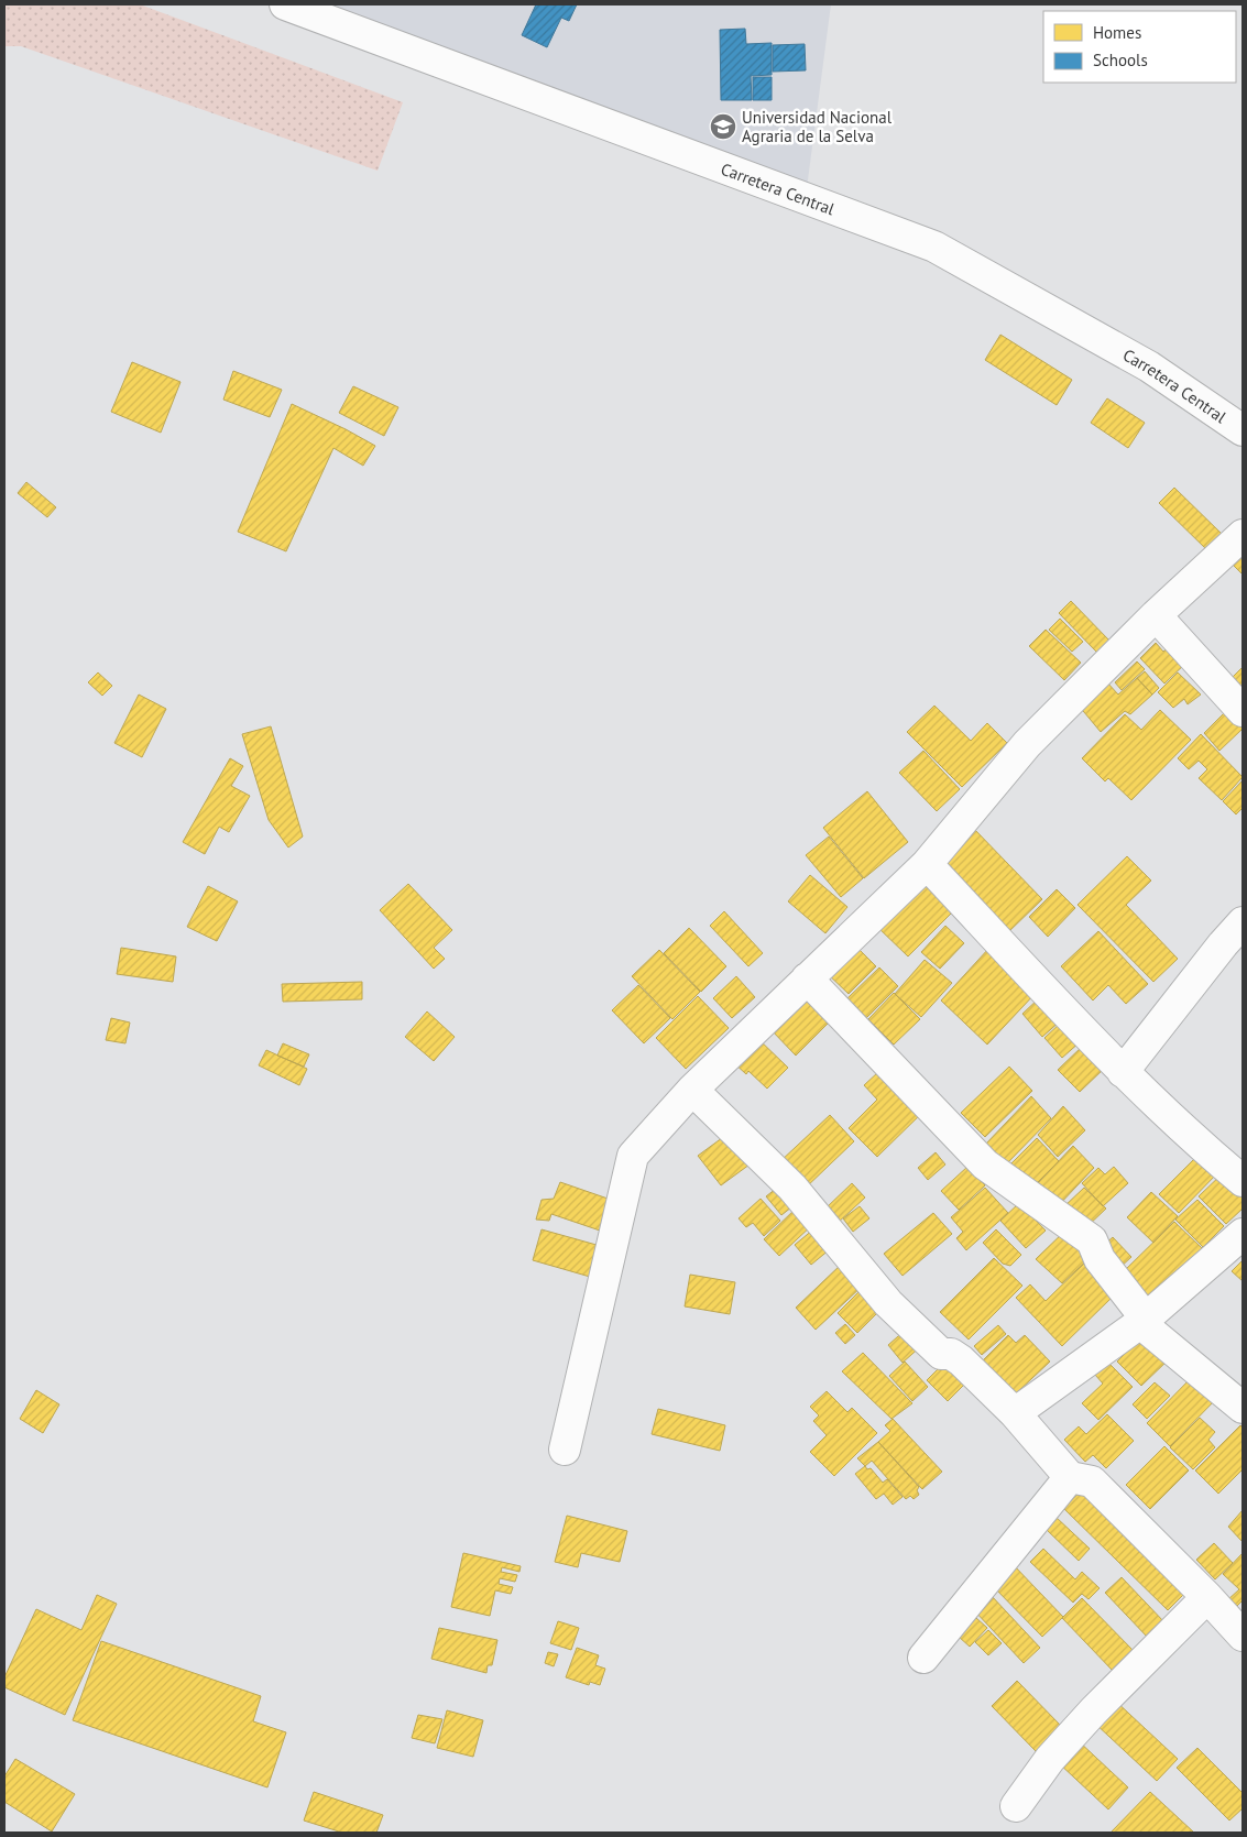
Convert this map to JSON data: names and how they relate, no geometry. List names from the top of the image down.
{
  "streets": {
    "main road": ["Carretera Central"]
  },
  "places": {
    "school or university": ["Universidad Nacional Agraria de la Selva"]
  },
  "legend": ["Homes", "Schools"]
}
